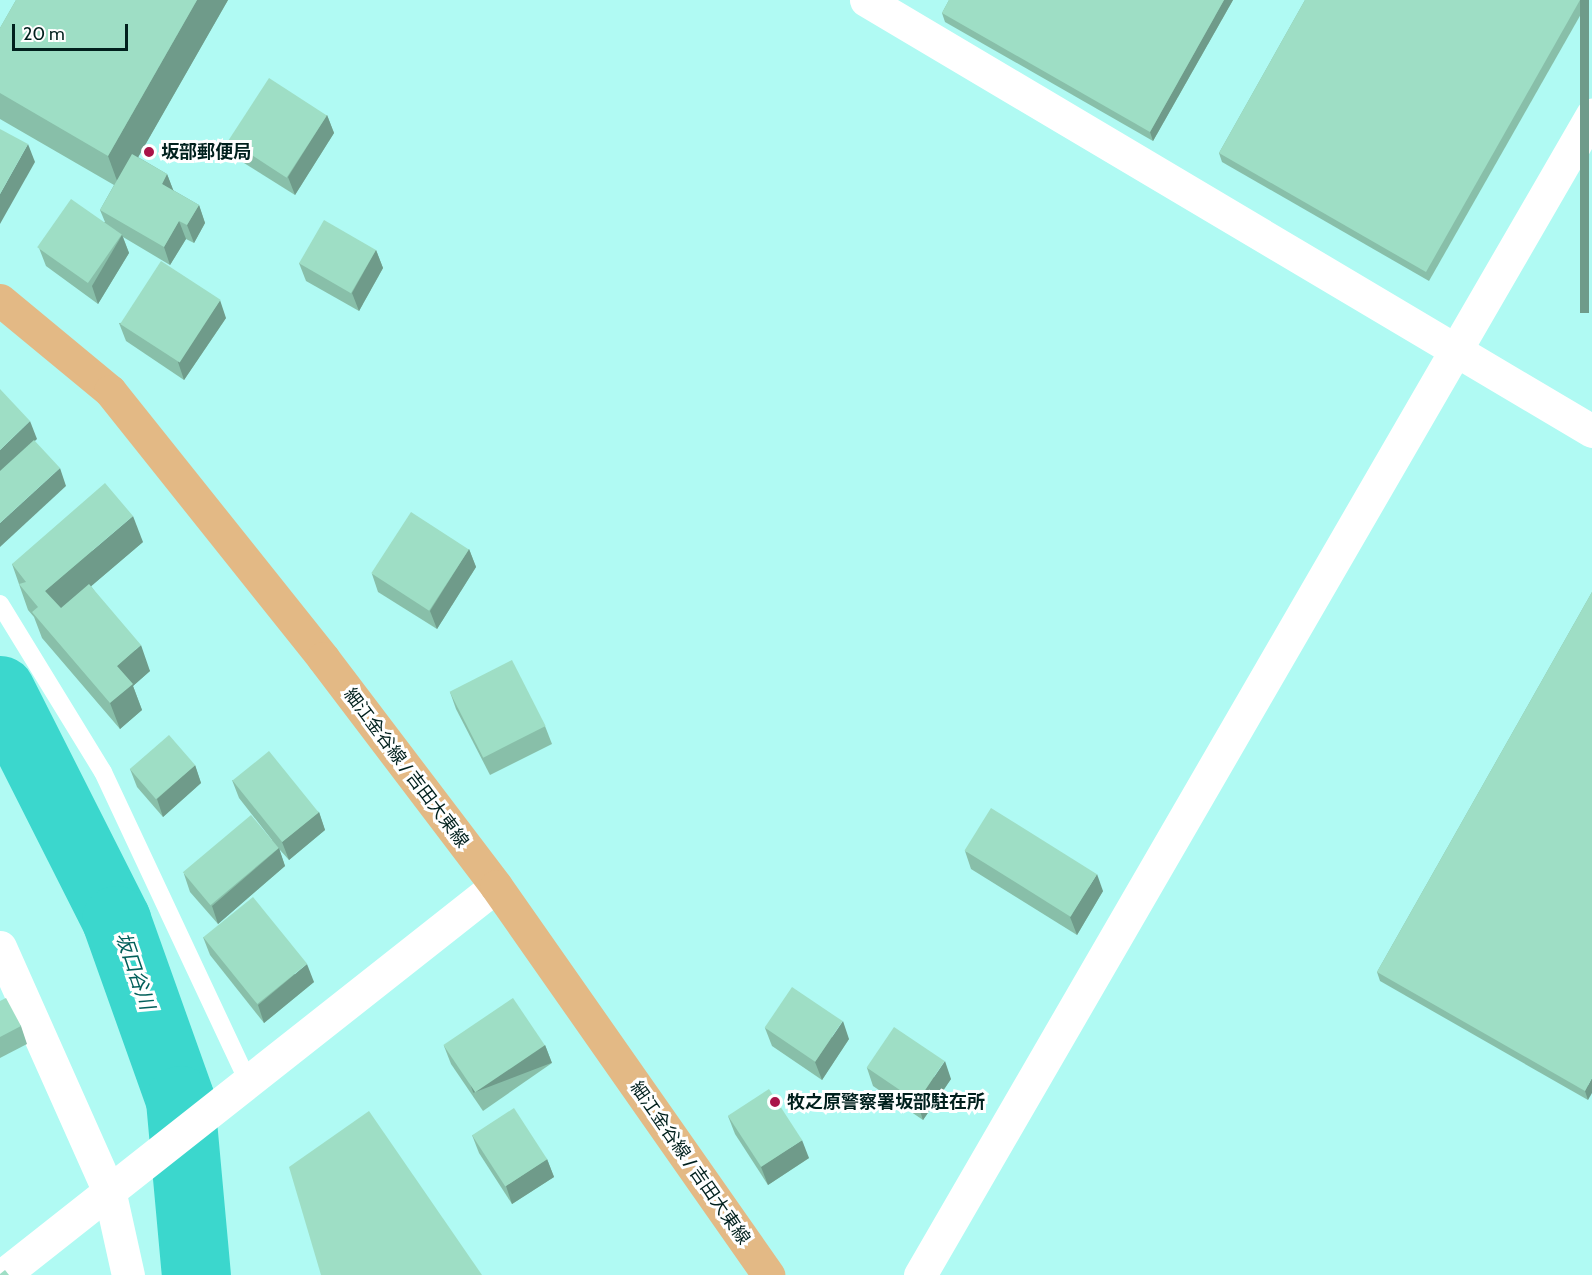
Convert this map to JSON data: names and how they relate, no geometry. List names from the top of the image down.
{
  "streets": {
    "main road": ["細江金谷線 / 吉田大東線"]
  },
  "water": ["坂口谷川"],
  "places": ["坂部郵便局", "牧之原警察署坂部駐在所"],
  "scale_bar": "20 m"
}
